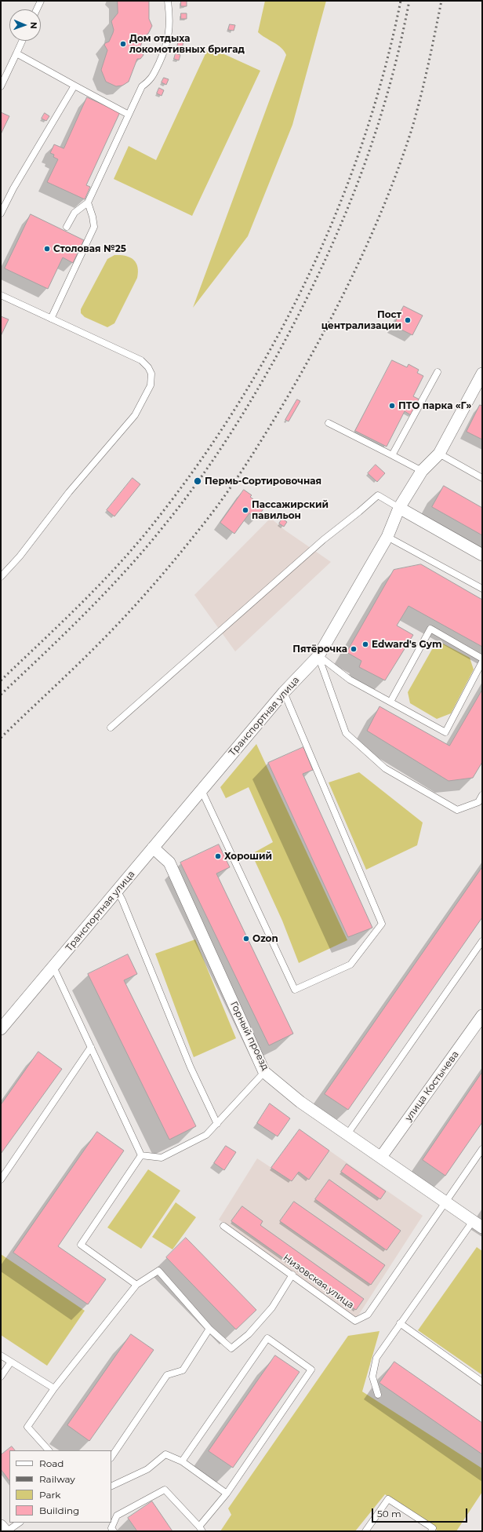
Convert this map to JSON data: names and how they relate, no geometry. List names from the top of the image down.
{
  "streets": {
    "street": ["Транспортная улица", "Горный проезд", "улица Костычева"],
    "lane": ["Низовская улица"]
  },
  "crossings": [
    ["Транспортная улица", "Горный проезд"],
    ["Горный проезд", "улица Костычева"],
    ["Горный проезд", "Низовская улица"]
  ],
  "places": [
    "Дом отдыха локомотивных бригад",
    "Столовая №25",
    "Пост централизации",
    "ПТО парка «Г»",
    "Пермь-Сортировочная",
    "Пассажирский павильон",
    "Edward's Gym",
    "Пятёрочка",
    "Хороший",
    "Ozon"
  ],
  "legend": [
    "Road",
    "Railway",
    "Park",
    "Building"
  ],
  "scale_bar": "50 m",
  "north": "right"
}
